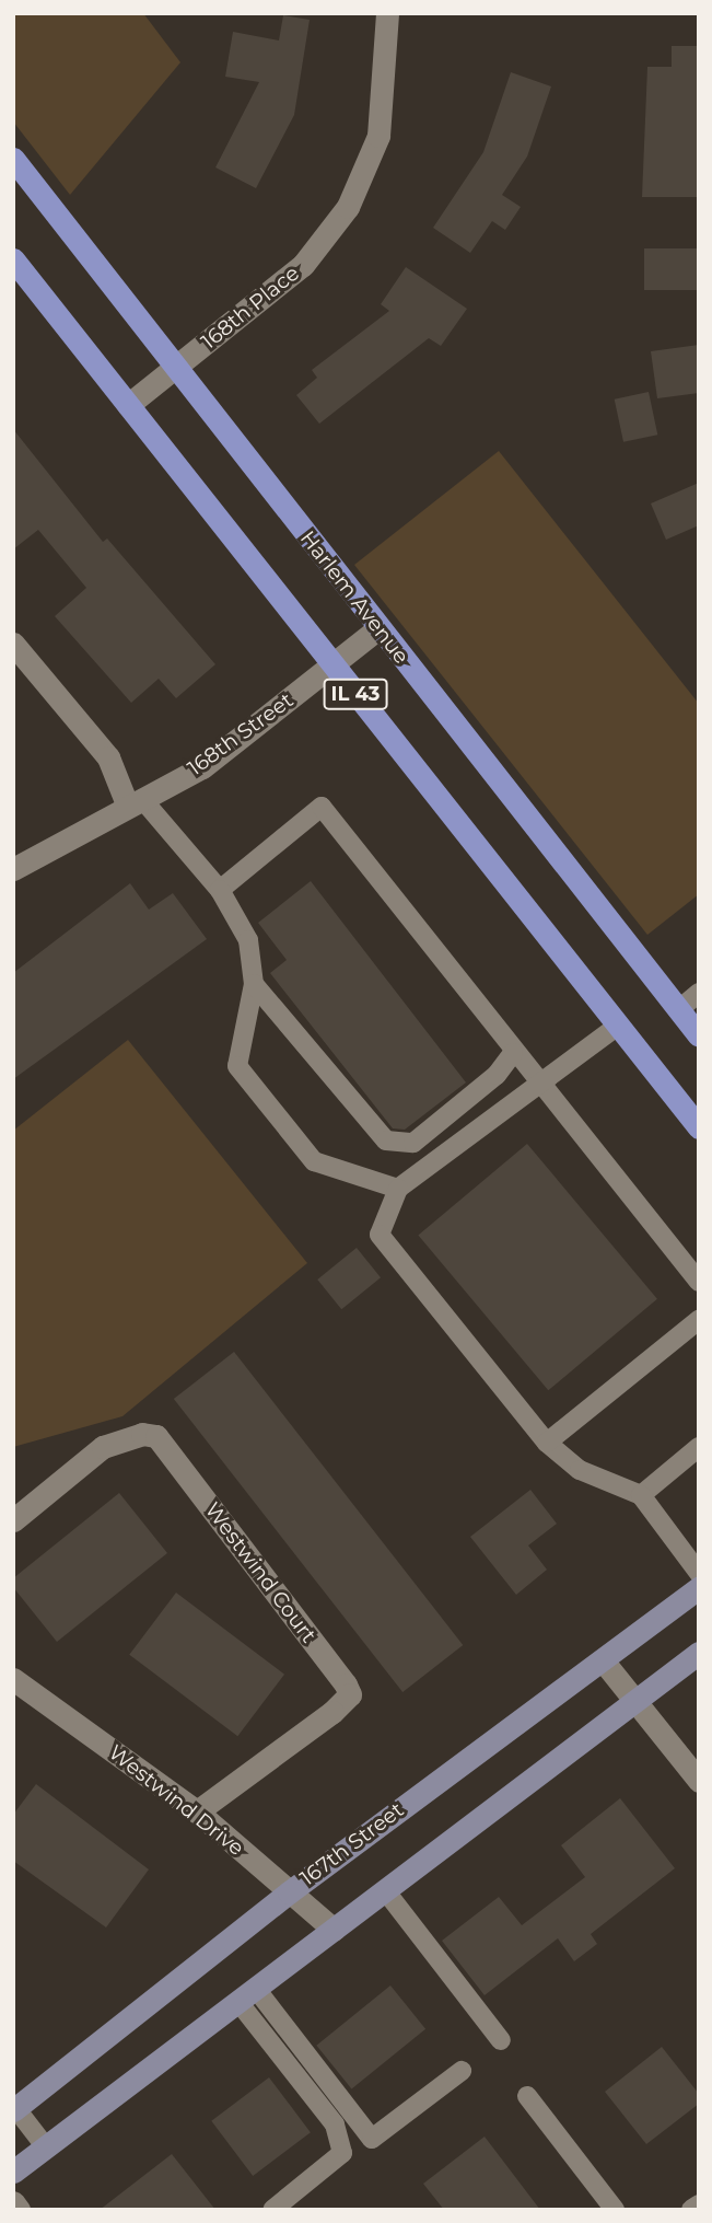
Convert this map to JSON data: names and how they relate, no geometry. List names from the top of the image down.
{
  "streets": {
    "main road": ["Harlem Avenue", "IL 43", "167th Street"],
    "street": [
      "168th Place",
      "168th Street",
      "Westwind Court",
      "Westwind Drive"
    ]
  },
  "crossings": [
    ["168th Place", "Harlem Avenue"],
    ["168th Place", "IL 43"],
    ["Harlem Avenue", "168th Street"],
    ["IL 43", "168th Street"],
    ["Westwind Court", "Westwind Drive"],
    ["Westwind Drive", "167th Street"]
  ]
}
